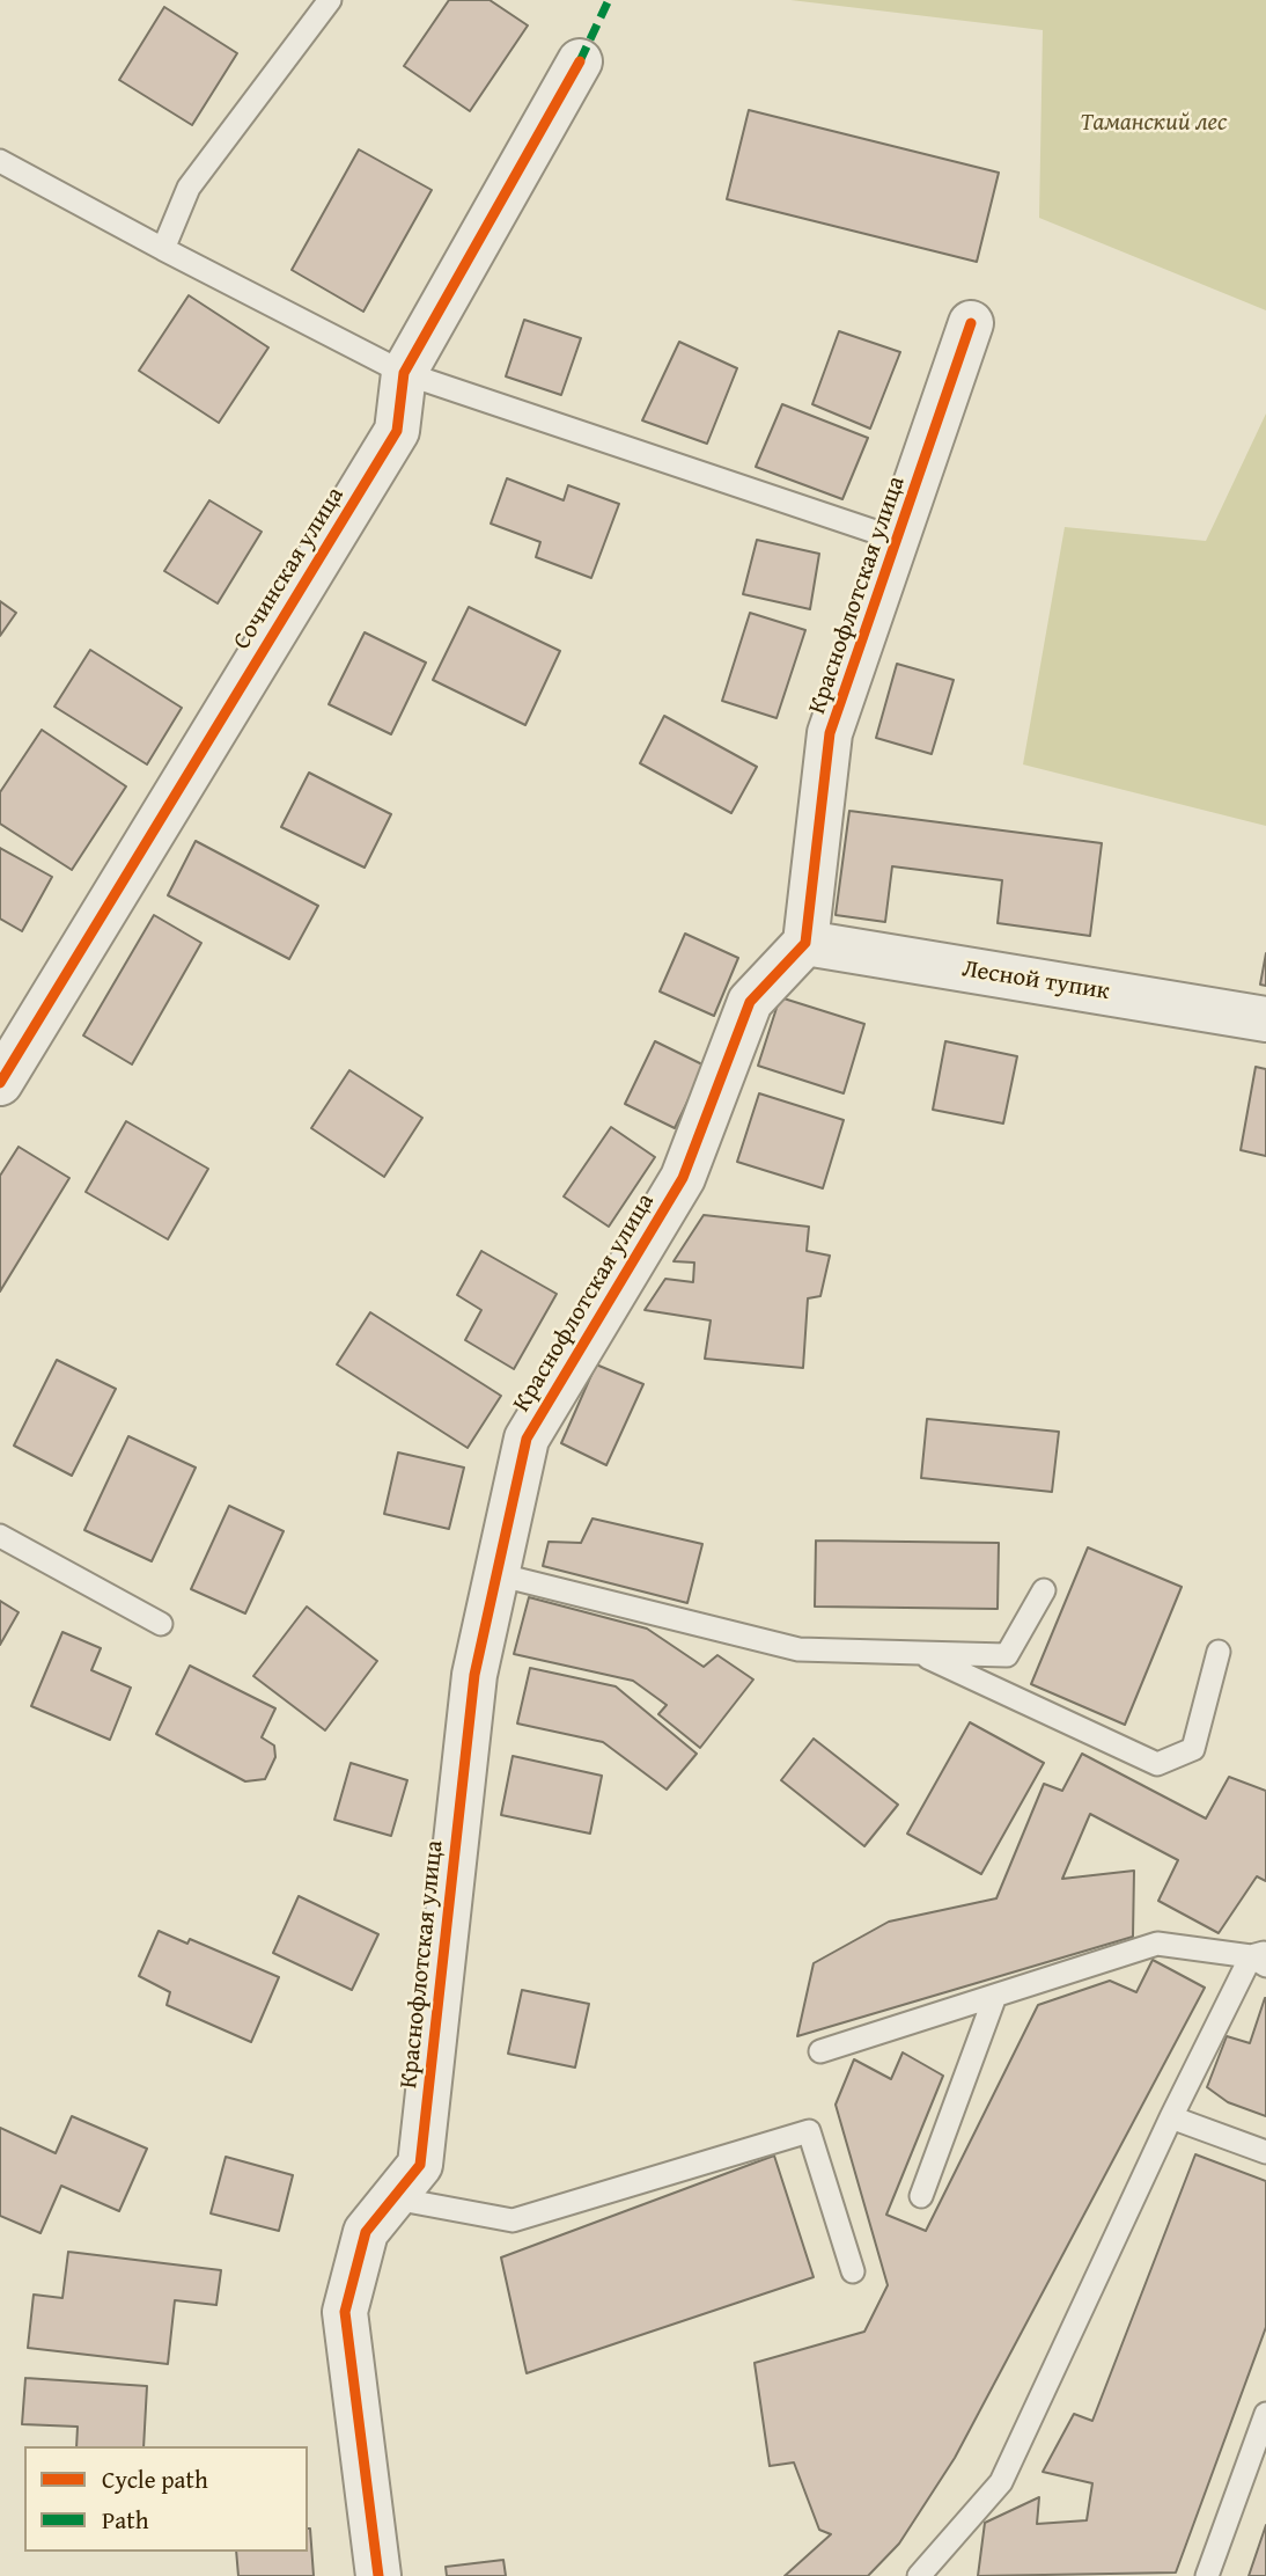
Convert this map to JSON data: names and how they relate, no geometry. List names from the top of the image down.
{
  "streets": {
    "street": ["Сочинская улица", "Краснофлотская улица", "Лесной тупик"]
  },
  "crossings": [
    ["Краснофлотская улица", "Лесной тупик"]
  ],
  "parks": ["Таманский лес"],
  "legend": ["Cycle path", "Path"]
}
